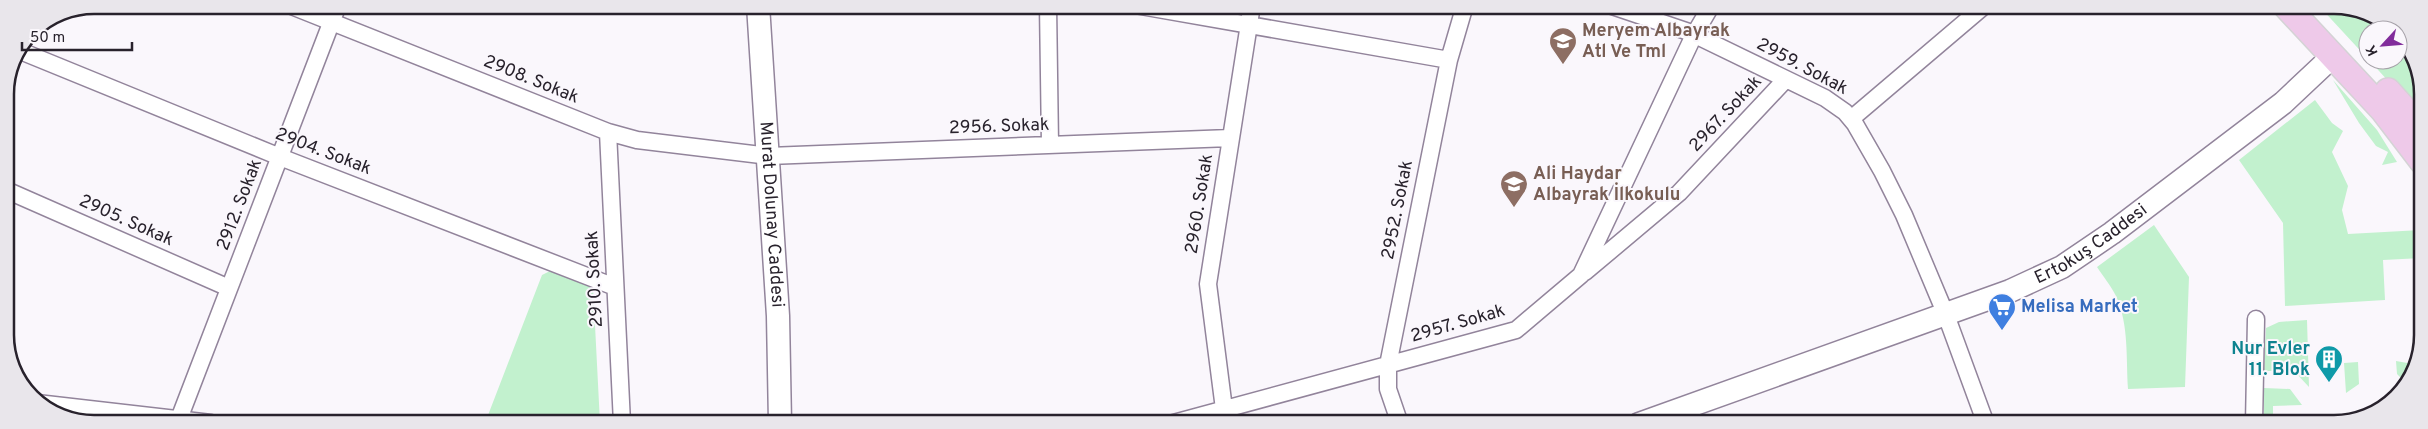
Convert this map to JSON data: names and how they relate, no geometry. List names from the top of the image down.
{
  "streets": {
    "main road": ["Murat Dolunay Caddesi", "Ertokuş Caddesi"],
    "street": [
      "2959. Sokak",
      "2908. Sokak",
      "2967. Sokak",
      "2956. Sokak",
      "2904. Sokak",
      "2960. Sokak",
      "2912. Sokak",
      "2952. Sokak",
      "2905. Sokak",
      "2910. Sokak",
      "2957. Sokak"
    ]
  },
  "crossings": [
    ["2959. Sokak", "2967. Sokak"],
    ["2959. Sokak", "Ertokuş Caddesi"],
    ["2959. Sokak", "2957. Sokak"],
    ["2908. Sokak", "2956. Sokak"],
    ["2908. Sokak", "2912. Sokak"],
    ["2908. Sokak", "Murat Dolunay Caddesi"],
    ["2908. Sokak", "2910. Sokak"],
    ["2967. Sokak", "2957. Sokak"],
    ["2956. Sokak", "2960. Sokak"],
    ["2956. Sokak", "Murat Dolunay Caddesi"],
    ["2904. Sokak", "2912. Sokak"],
    ["2904. Sokak", "2910. Sokak"],
    ["2960. Sokak", "2957. Sokak"],
    ["2912. Sokak", "2905. Sokak"],
    ["2952. Sokak", "2957. Sokak"]
  ],
  "places": {
    "school or university": ["Meryem Albayrak Atl Ve Tml", "Ali Haydar Albayrak İlkokulu"],
    "supermarket": ["Melisa Market"],
    "building": ["Nur Evler 11. Blok"]
  },
  "scale_bar": "50 m",
  "north": "bottom left"
}
